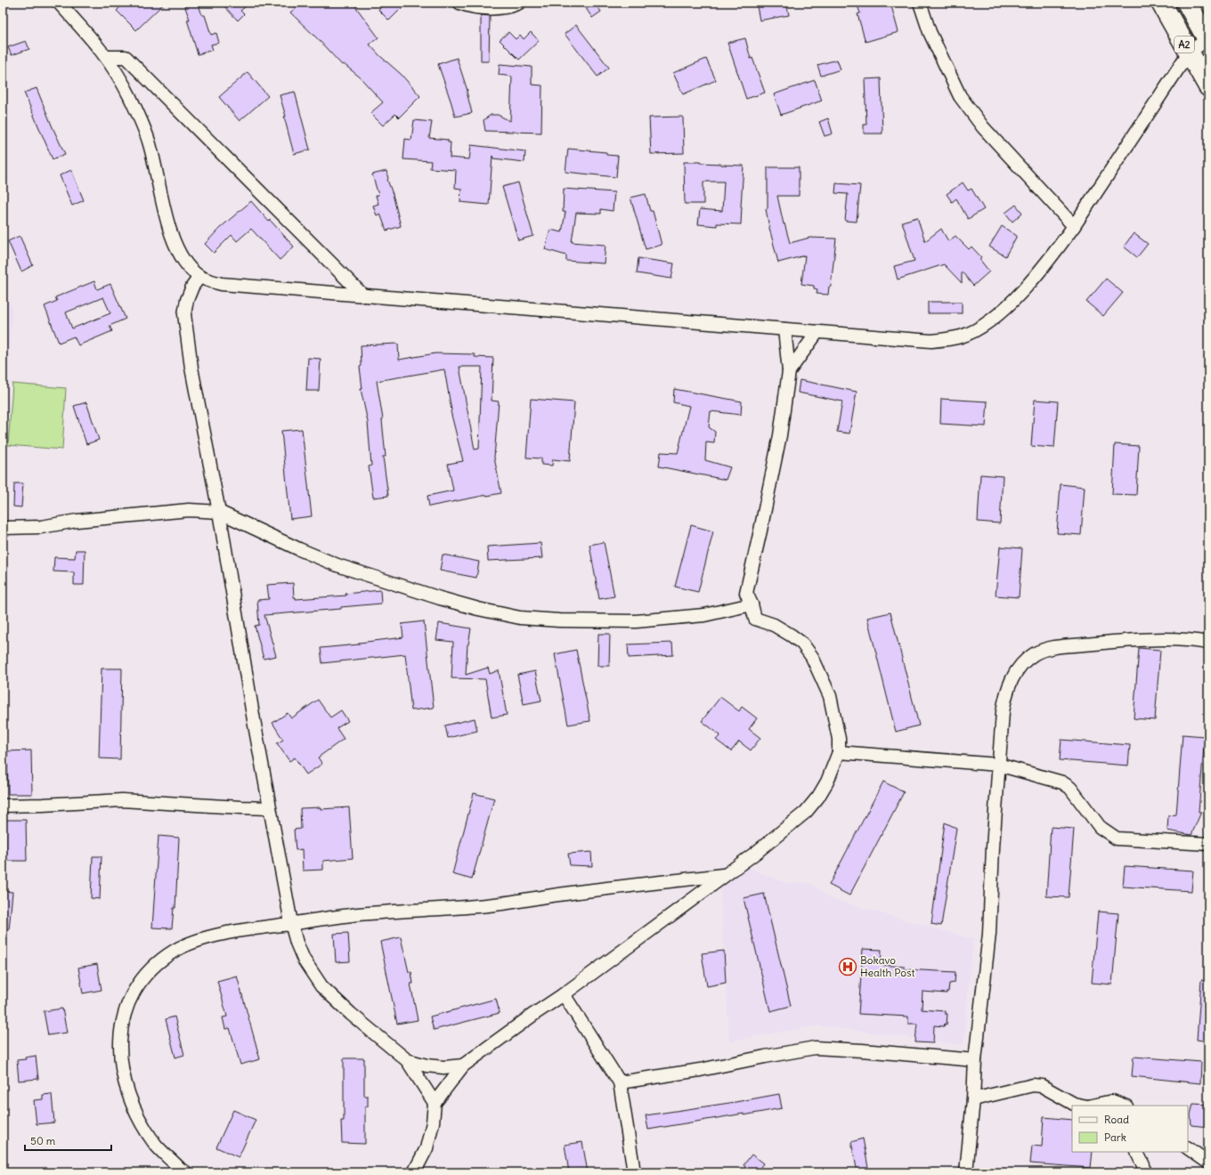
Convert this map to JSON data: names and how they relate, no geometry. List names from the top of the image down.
{
  "streets": {
    "highway": ["A2"]
  },
  "places": {
    "hospital": ["Bokavo Health Post"]
  },
  "legend": ["Road", "Park"],
  "scale_bar": "50 m"
}
